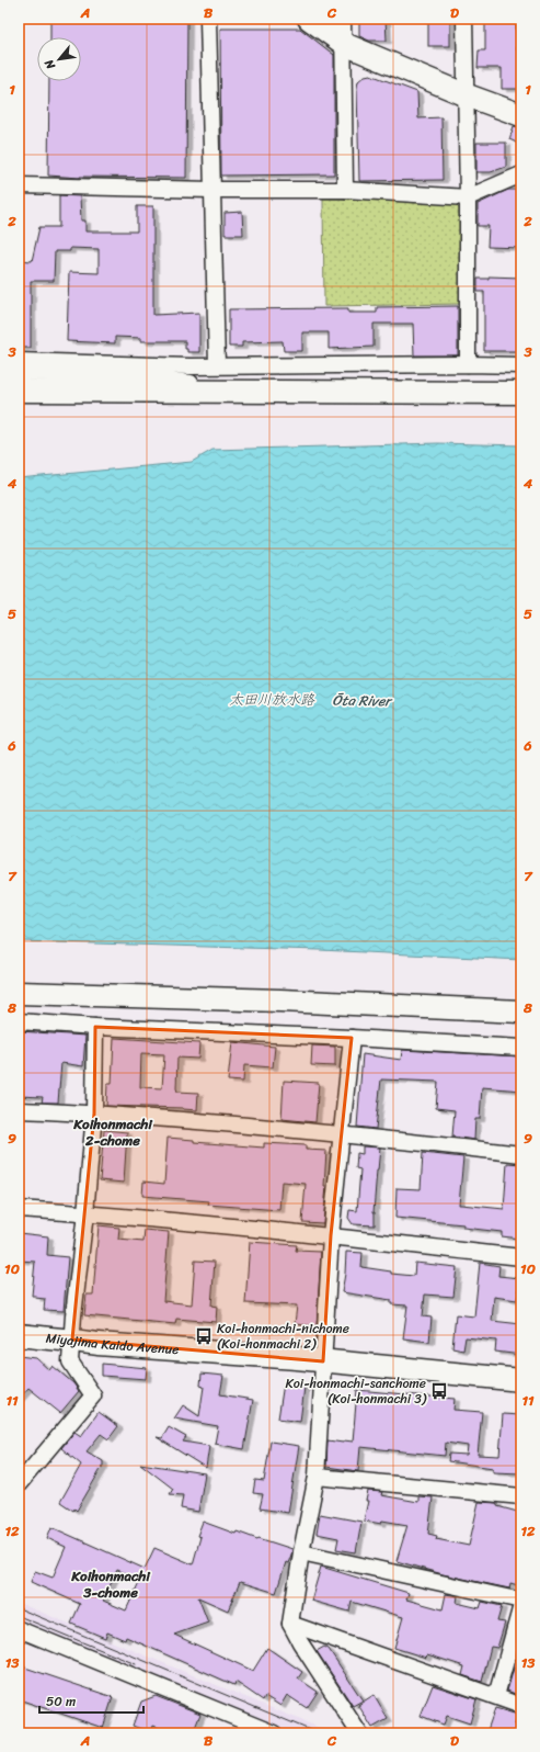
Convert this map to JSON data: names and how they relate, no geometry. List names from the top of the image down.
{
  "streets": {
    "street": ["Miyajima Kaido Avenue"]
  },
  "districts": ["Koihonmachi 2-chome", "Koihonmachi 3-chome"],
  "water": ["太田川放水路", "Ōta River"],
  "places": {
    "bus stop": ["Koi-honmachi-nichome (Koi-honmachi 2)", "Koi-honmachi-sanchome (Koi-honmachi 3)"]
  },
  "scale_bar": "50 m",
  "north": "bottom left",
  "grid": {
    "columns": [
      "A",
      "B",
      "C",
      "D"
    ],
    "rows": [
      "1",
      "2",
      "3",
      "4",
      "5",
      "6",
      "7",
      "8",
      "9",
      "10",
      "11",
      "12",
      "13"
    ]
  }
}
